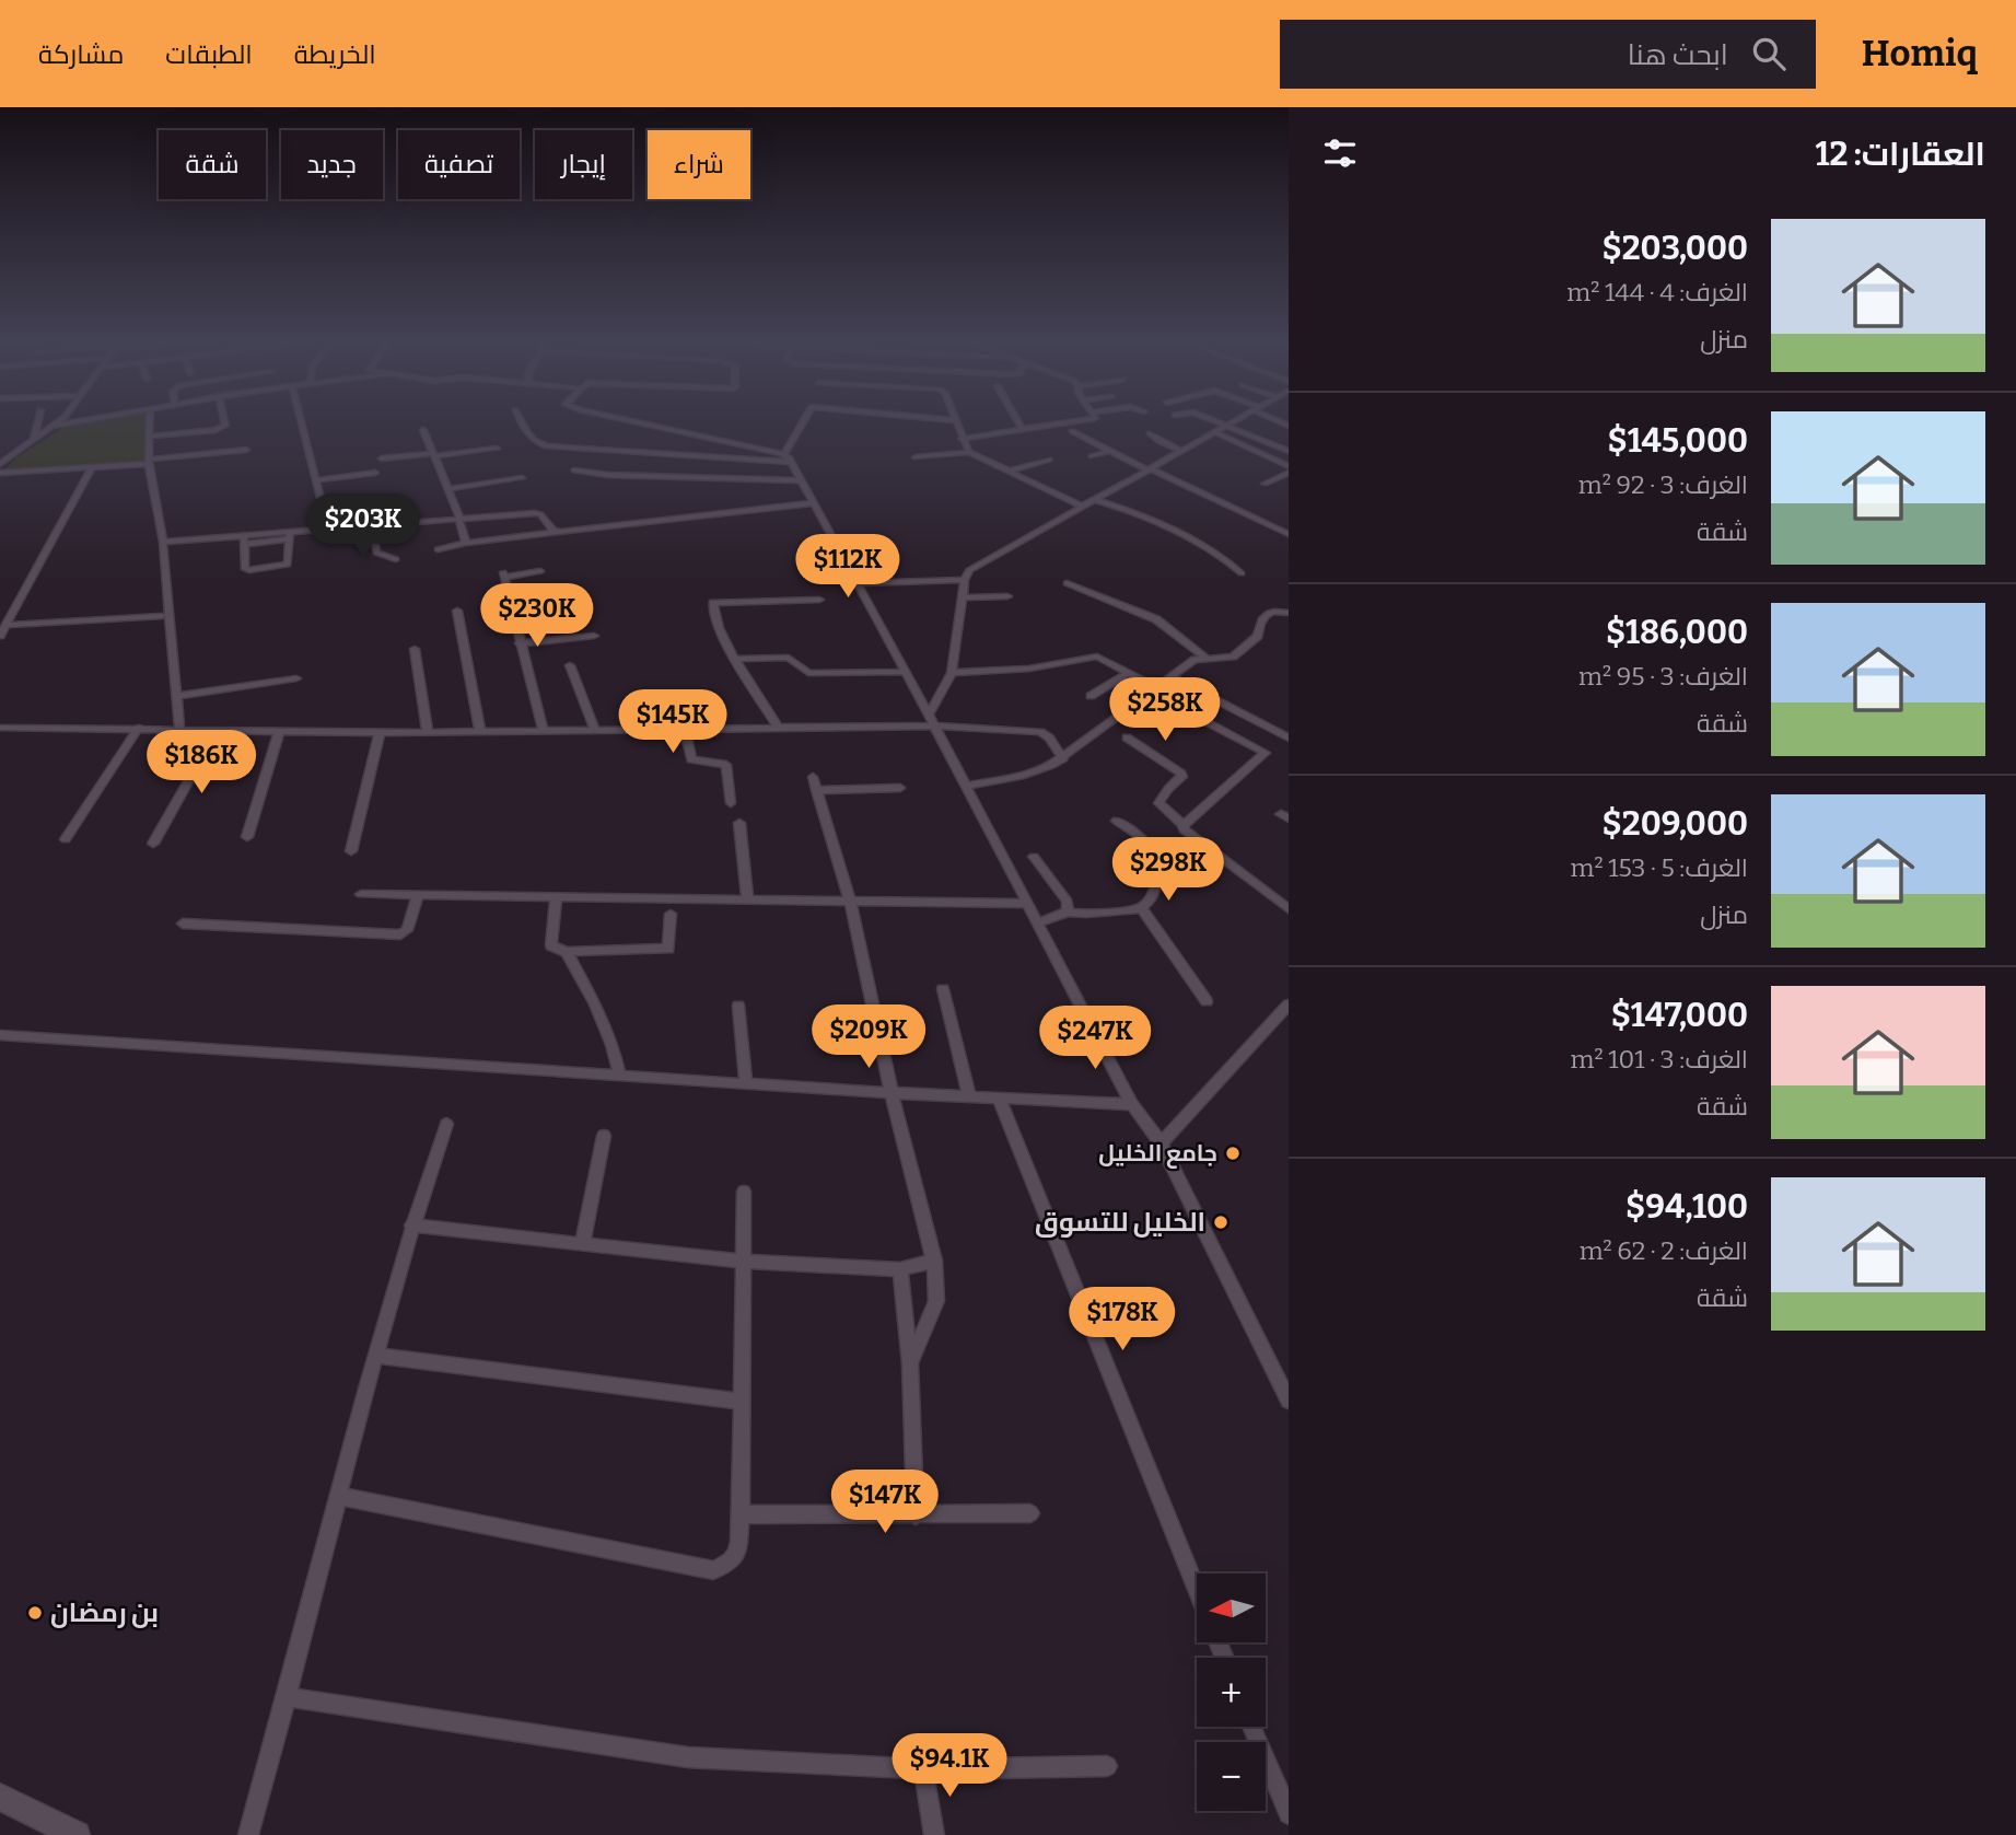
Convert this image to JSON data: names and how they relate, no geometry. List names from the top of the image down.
{
  "places": ["جامع الخليل", "الخليل للتسوق", "بن رمضان"],
  "north": "left",
  "page": {
    "header": "Homiq",
    "search": "ابحث هنا",
    "nav": ["الخريطة", "الطبقات", "مشاركة"],
    "heading": "العقارات: 12",
    "chip": [
      "شراء",
      "إيجار",
      "تصفية",
      "جديد",
      "شقة"
    ],
    "list": [
      {
        "name": "$203,000",
        "note": "الغرف: 4 · 144 m² · منزل"
      },
      {
        "name": "$145,000",
        "note": "الغرف: 3 · 92 m² · شقة"
      },
      {
        "name": "$186,000",
        "note": "الغرف: 3 · 95 m² · شقة"
      },
      {
        "name": "$209,000",
        "note": "الغرف: 5 · 153 m² · منزل"
      },
      {
        "name": "$147,000",
        "note": "الغرف: 3 · 101 m² · شقة"
      },
      {
        "name": "$94,100",
        "note": "الغرف: 2 · 62 m² · شقة"
      }
    ],
    "price": [
      "$203K",
      "$112K",
      "$230K",
      "$258K",
      "$145K",
      "$186K",
      "$298K",
      "$209K",
      "$247K",
      "$178K",
      "$147K",
      "$94.1K"
    ],
    "map_buttons": ["+", "−"]
  }
}
